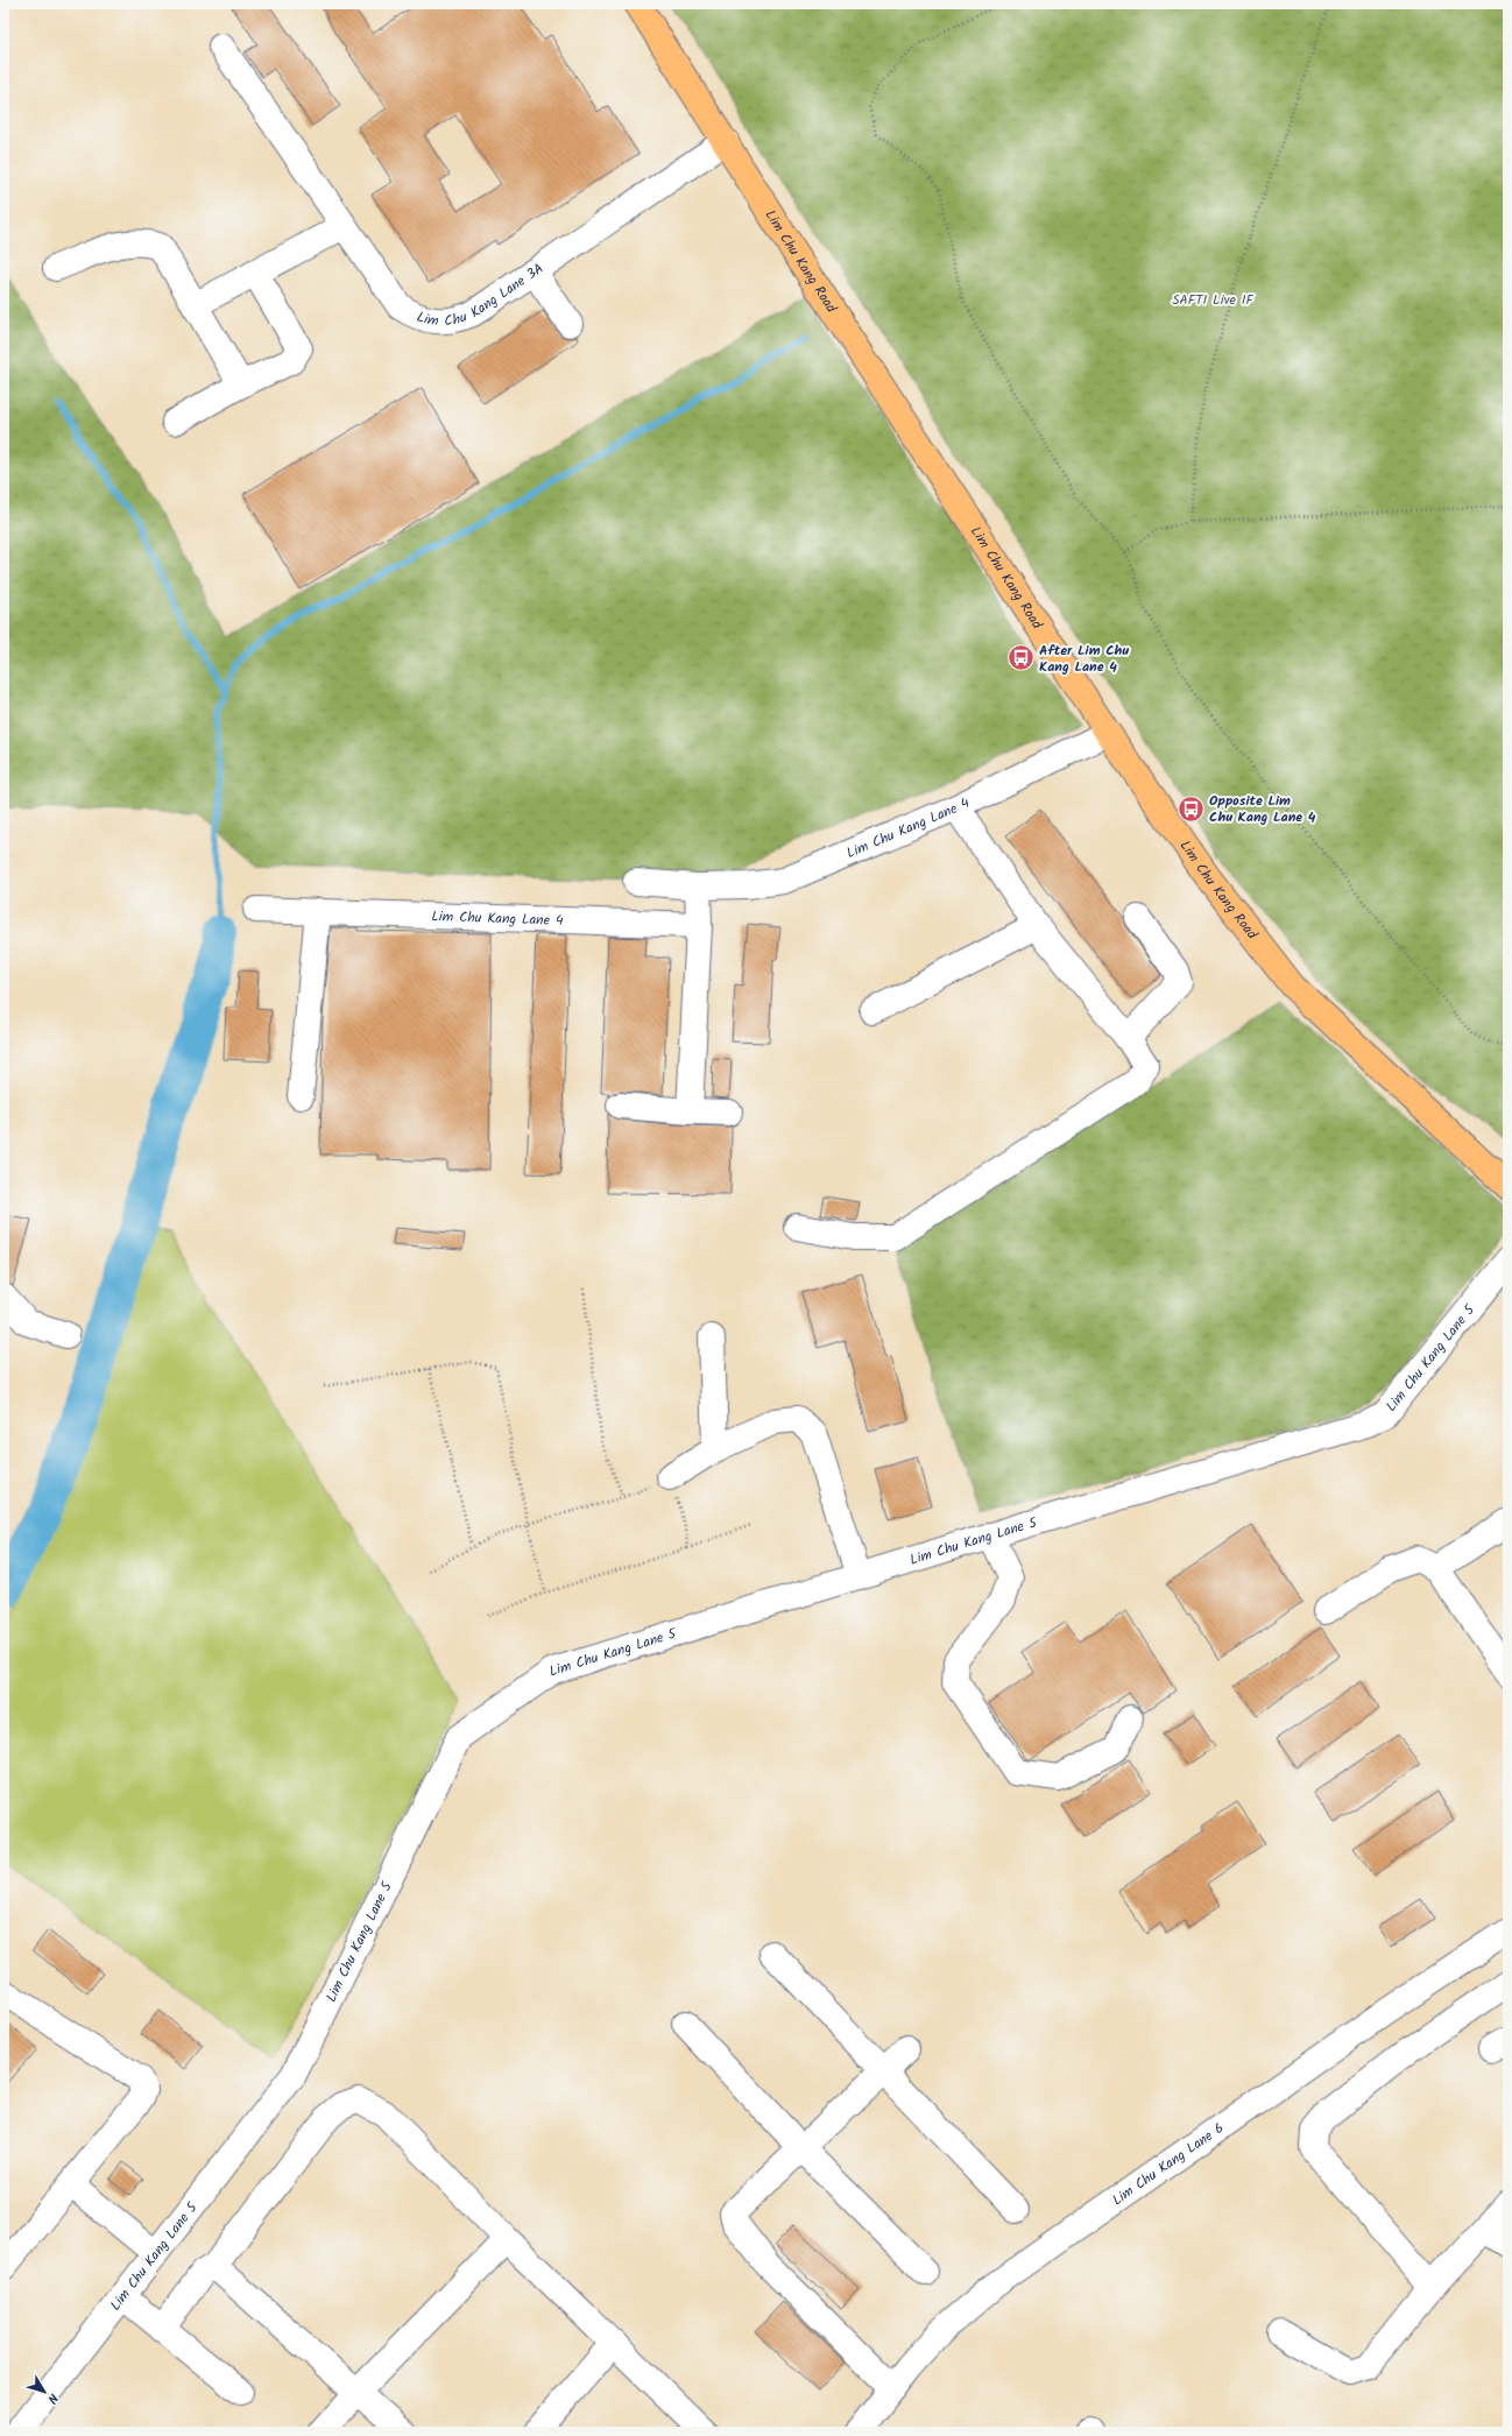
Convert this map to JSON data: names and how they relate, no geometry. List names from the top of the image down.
{
  "streets": {
    "main road": ["Lim Chu Kang Road"],
    "street": [
      "Lim Chu Kang Lane 3A",
      "Lim Chu Kang Lane 4",
      "Lim Chu Kang Lane 5",
      "Lim Chu Kang Lane 6"
    ]
  },
  "crossings": [
    ["Lim Chu Kang Road", "Lim Chu Kang Lane 3A"],
    ["Lim Chu Kang Road", "Lim Chu Kang Lane 4"]
  ],
  "parks": ["SAFTI Live IF"],
  "places": {
    "bus stop": ["After Lim Chu Kang Lane 4", "Opposite Lim Chu Kang Lane 4"]
  },
  "north": "bottom right"
}
